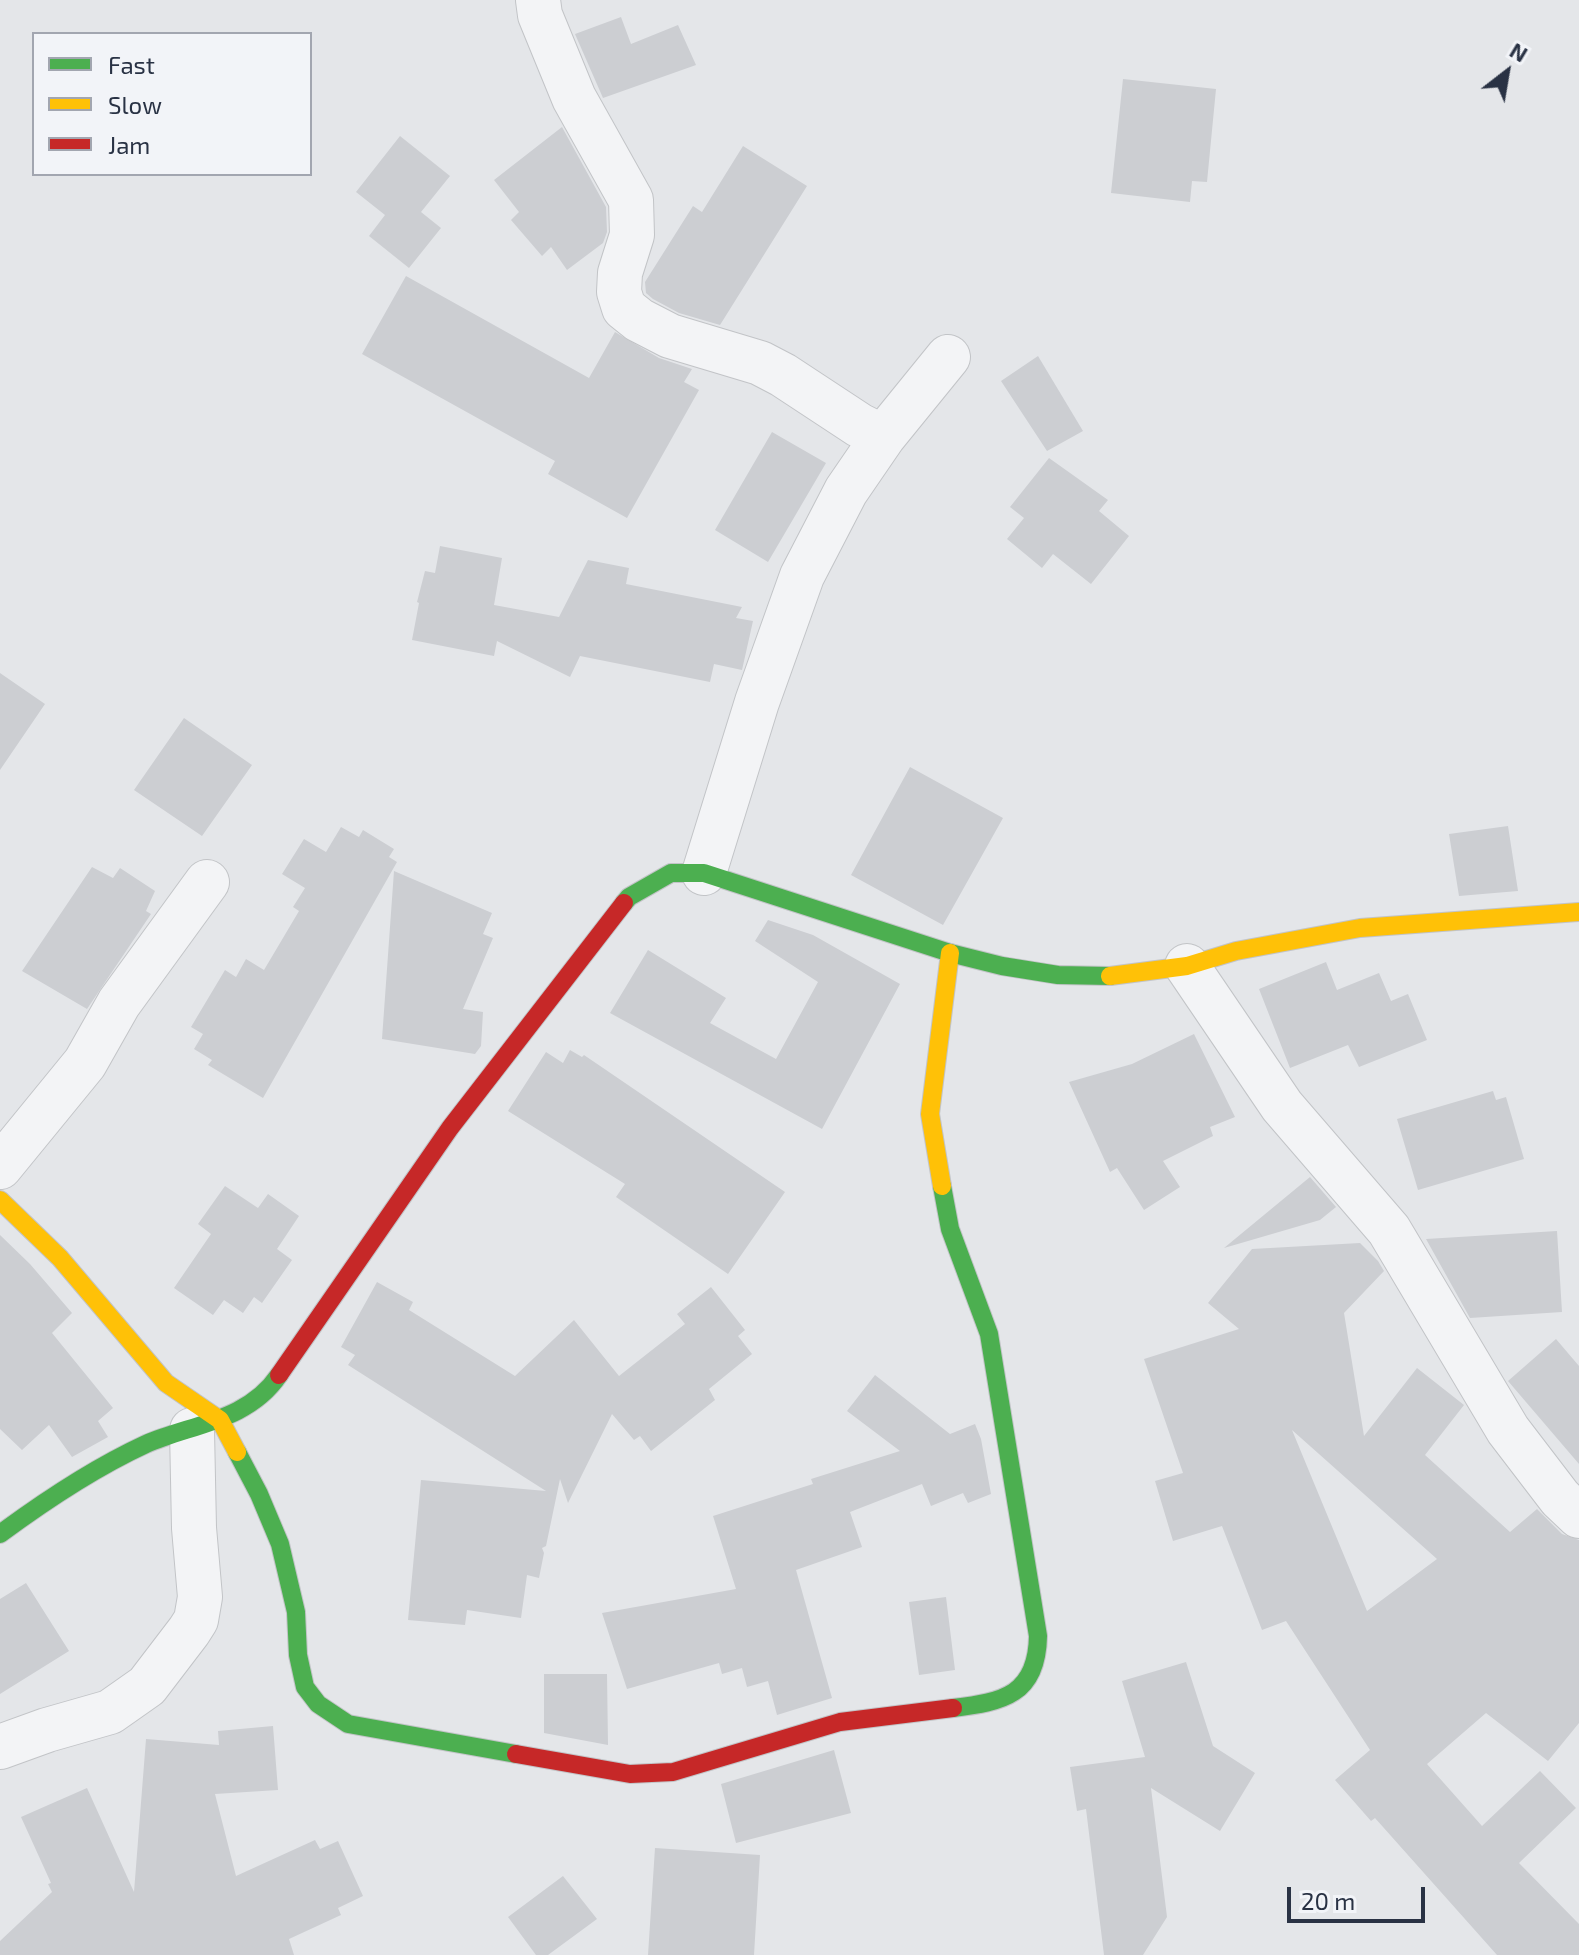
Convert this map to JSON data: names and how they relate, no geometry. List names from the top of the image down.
{
  "legend": ["Fast", "Slow", "Jam"],
  "scale_bar": "20 m",
  "north": "top right"
}
